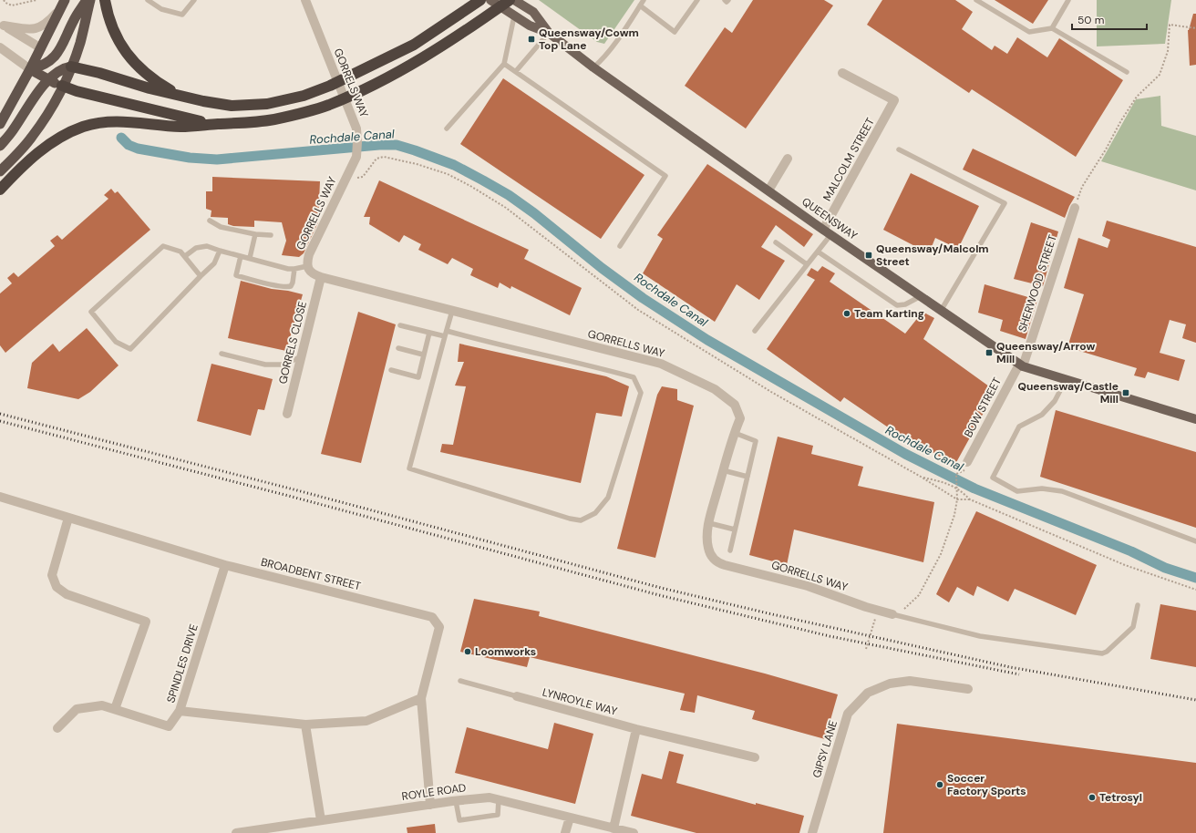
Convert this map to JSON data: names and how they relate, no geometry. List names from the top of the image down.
{
  "streets": {
    "main road": ["QUEENSWAY"],
    "street": [
      "GORRELS WAY",
      "MALCOLM STREET",
      "GORRELLS WAY",
      "SHERWOOD STREET",
      "GORRELS CLOSE",
      "BOW STREET",
      "BROADBENT STREET",
      "SPINDLES DRIVE",
      "LYNROYLE WAY",
      "GIPSY LANE",
      "ROYLE ROAD"
    ]
  },
  "crossings": [
    ["GORRELS WAY", "GORRELLS WAY"],
    ["MALCOLM STREET", "QUEENSWAY"],
    ["GORRELLS WAY", "GORRELS CLOSE"],
    ["QUEENSWAY", "SHERWOOD STREET"],
    ["QUEENSWAY", "BOW STREET"],
    ["SHERWOOD STREET", "BOW STREET"],
    ["BROADBENT STREET", "SPINDLES DRIVE"],
    ["BROADBENT STREET", "ROYLE ROAD"]
  ],
  "water": ["Rochdale Canal"],
  "places": {
    "transit": [
      "Queensway/Cowm Top Lane",
      "Queensway/Malcolm Street",
      "Queensway/Arrow Mill",
      "Queensway/Castle Mill"
    ],
    "other": [
      "Team Karting",
      "Loomworks",
      "Soccer Factory Sports",
      "Tetrosyl"
    ]
  },
  "scale_bar": "50 m"
}
